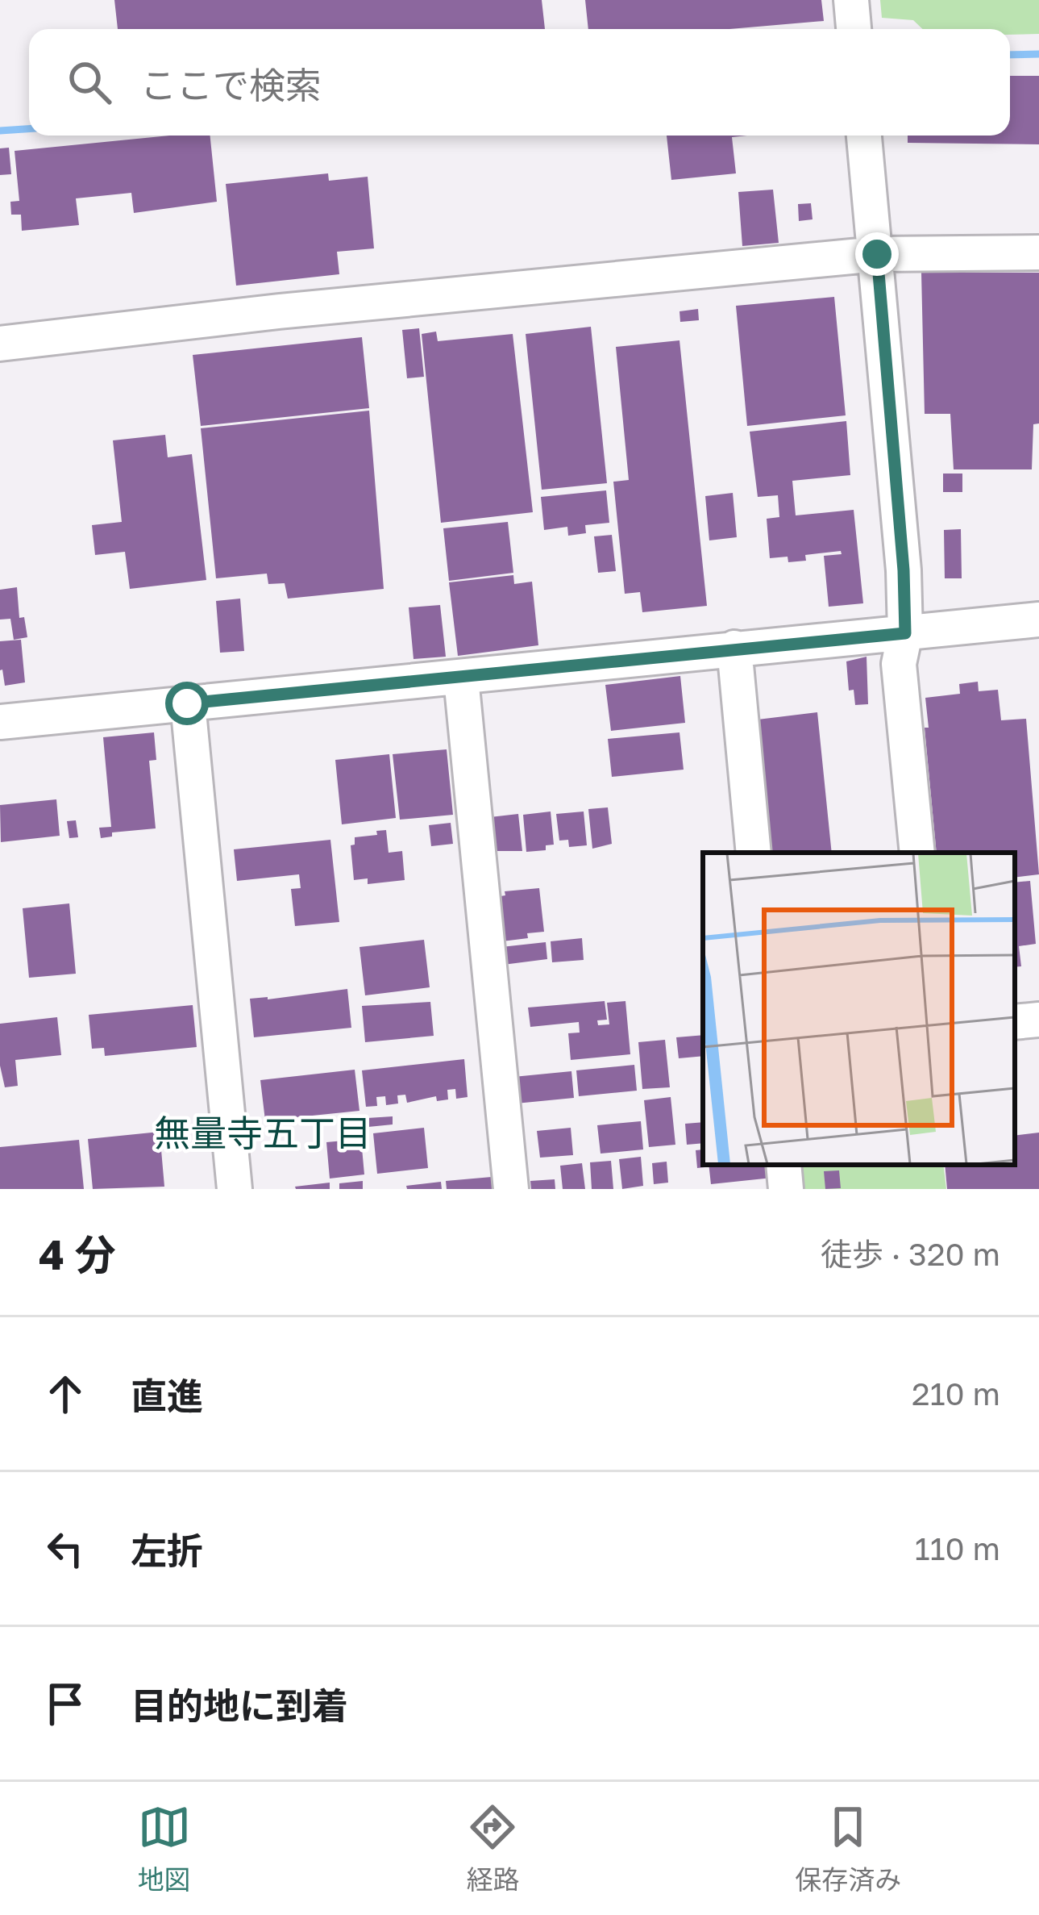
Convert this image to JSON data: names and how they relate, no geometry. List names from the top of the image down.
{
  "districts": ["無量寺五丁目"],
  "page": {
    "search": "ここで検索",
    "heading": ["4 分", "徒歩 · 320 m"],
    "list": [
      ["直進", "210 m"],
      ["左折", "110 m"],
      "目的地に到着"
    ],
    "nav": ["地図", "経路", "保存済み"]
  }
}
